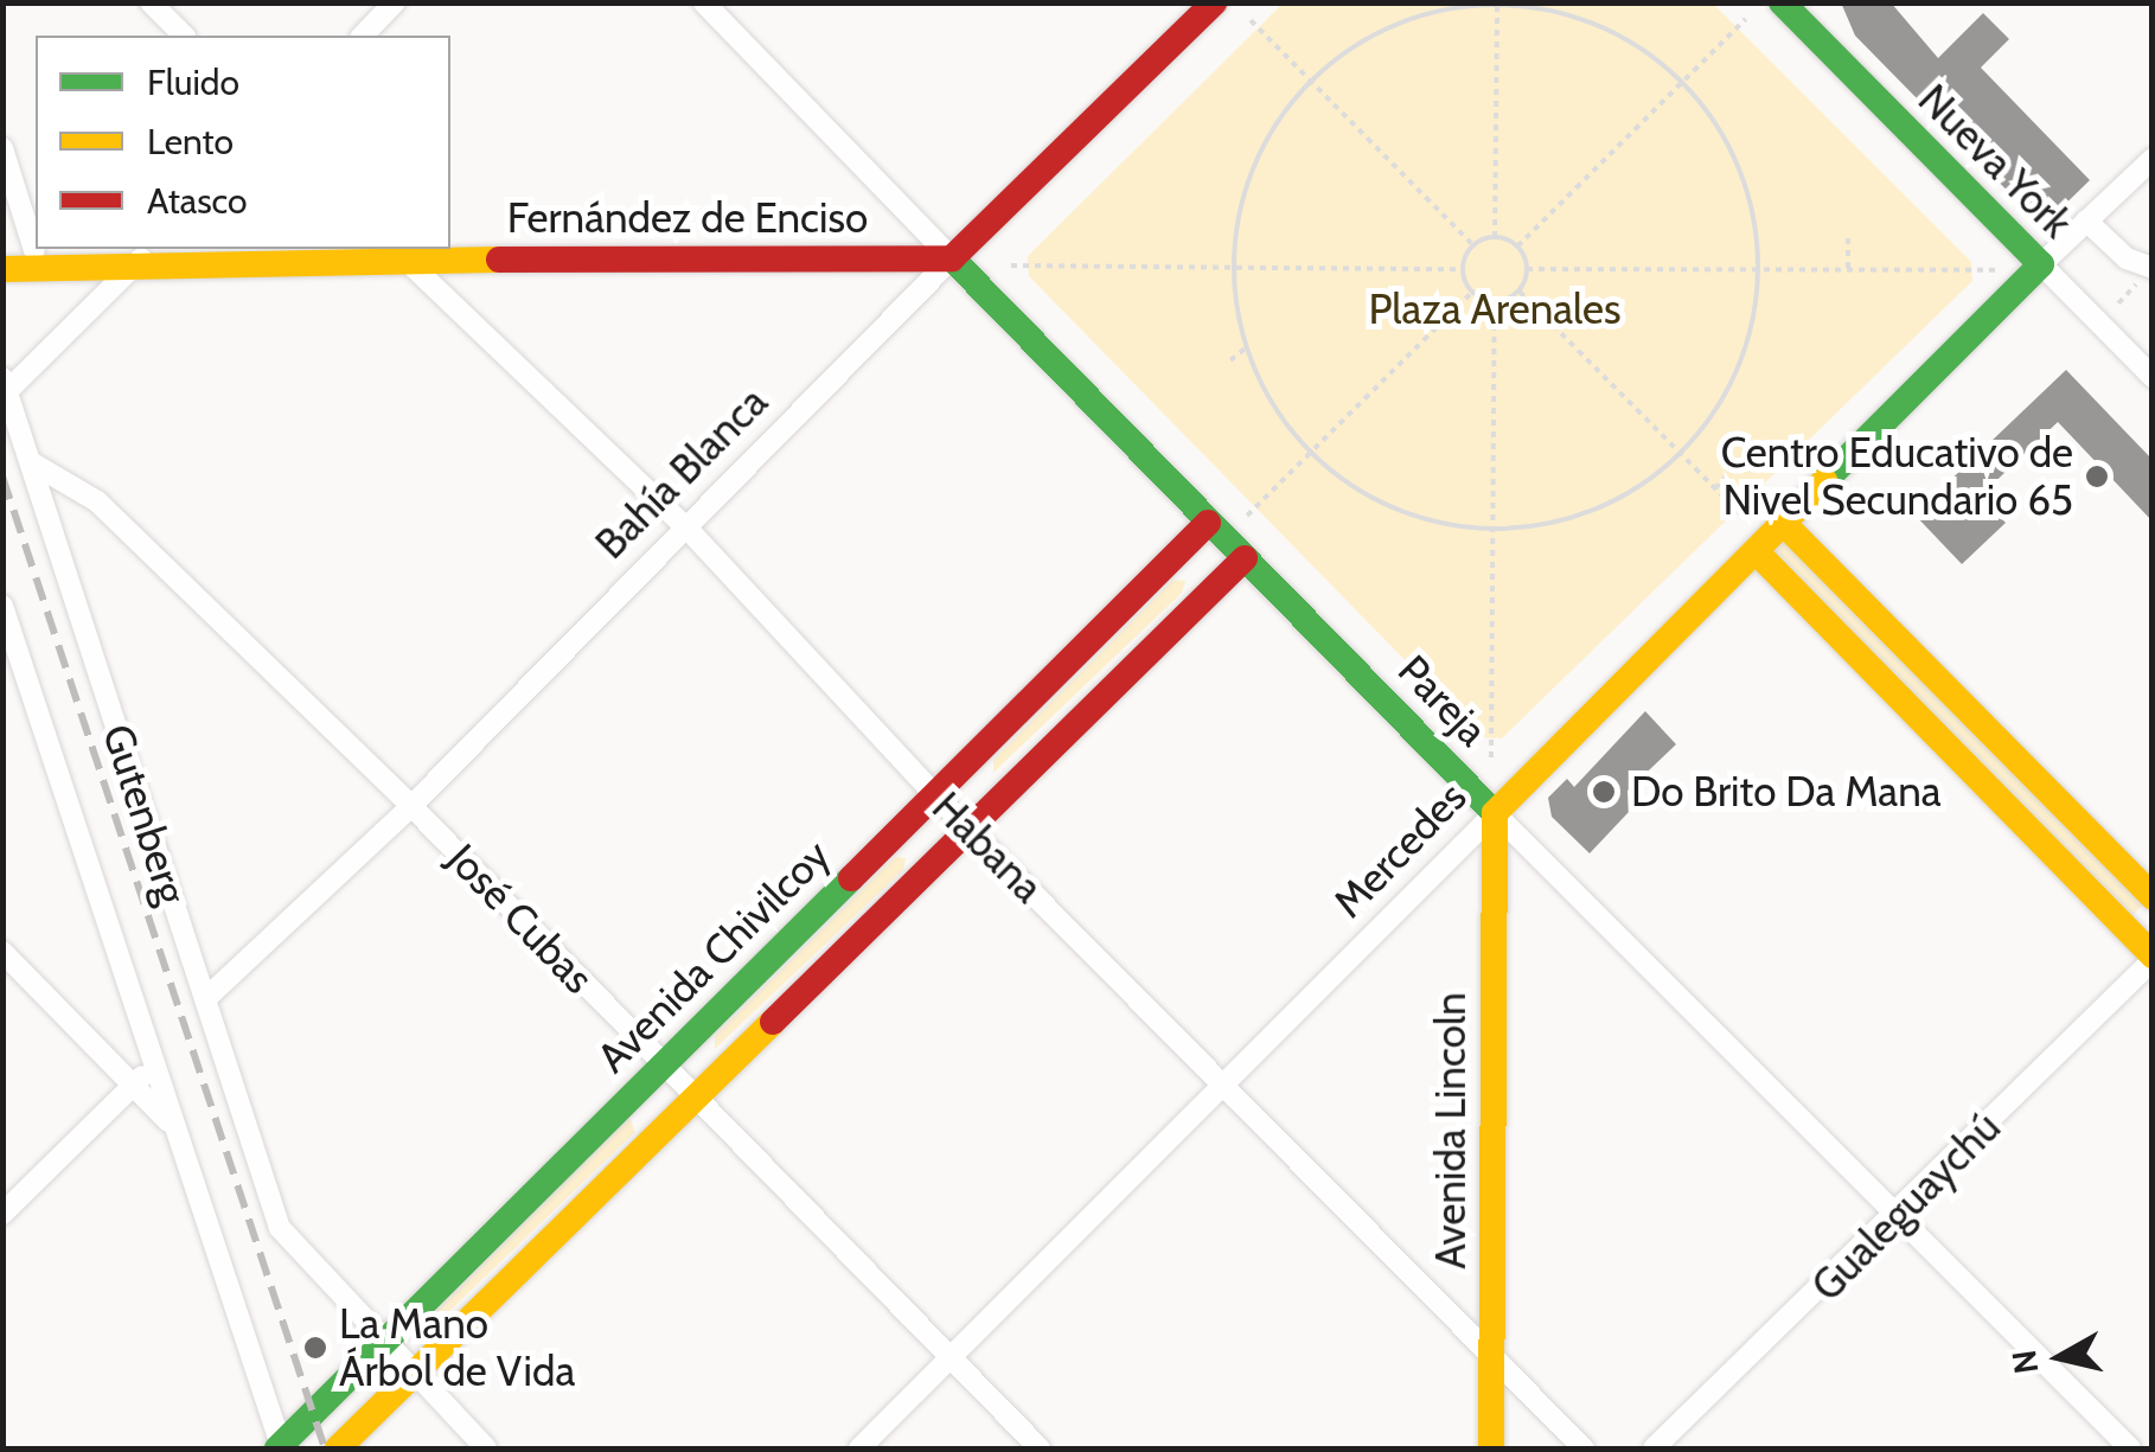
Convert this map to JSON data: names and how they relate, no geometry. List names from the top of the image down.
{
  "streets": {
    "street": [
      "Nueva York",
      "Fernández de Enciso",
      "Bahía Blanca",
      "Pareja",
      "Gutenberg",
      "Habana",
      "Mercedes",
      "José Cubas",
      "Avenida Chivilcoy",
      "Avenida Lincoln",
      "Gualeguaychú"
    ]
  },
  "crossings": [
    ["Nueva York", "Mercedes"],
    ["Fernández de Enciso", "Bahía Blanca"],
    ["Fernández de Enciso", "Pareja"],
    ["Fernández de Enciso", "Habana"],
    ["Bahía Blanca", "Pareja"],
    ["Bahía Blanca", "Gutenberg"],
    ["Bahía Blanca", "Habana"],
    ["Bahía Blanca", "José Cubas"],
    ["Pareja", "Mercedes"],
    ["Pareja", "Avenida Chivilcoy"],
    ["Pareja", "Avenida Lincoln"],
    ["Pareja", "Gualeguaychú"],
    ["Gutenberg", "José Cubas"],
    ["Gutenberg", "Avenida Chivilcoy"],
    ["Habana", "Mercedes"],
    ["Habana", "Avenida Chivilcoy"],
    ["Habana", "Avenida Lincoln"],
    ["Mercedes", "José Cubas"],
    ["Mercedes", "Avenida Lincoln"],
    ["José Cubas", "Avenida Chivilcoy"]
  ],
  "parks": ["Plaza Arenales"],
  "places": ["Centro Educativo de Nivel Secundario 65", "Do Brito Da Mana", "La Mano Árbol de Vida"],
  "legend": ["Fluido", "Lento", "Atasco"],
  "north": "left"
}
